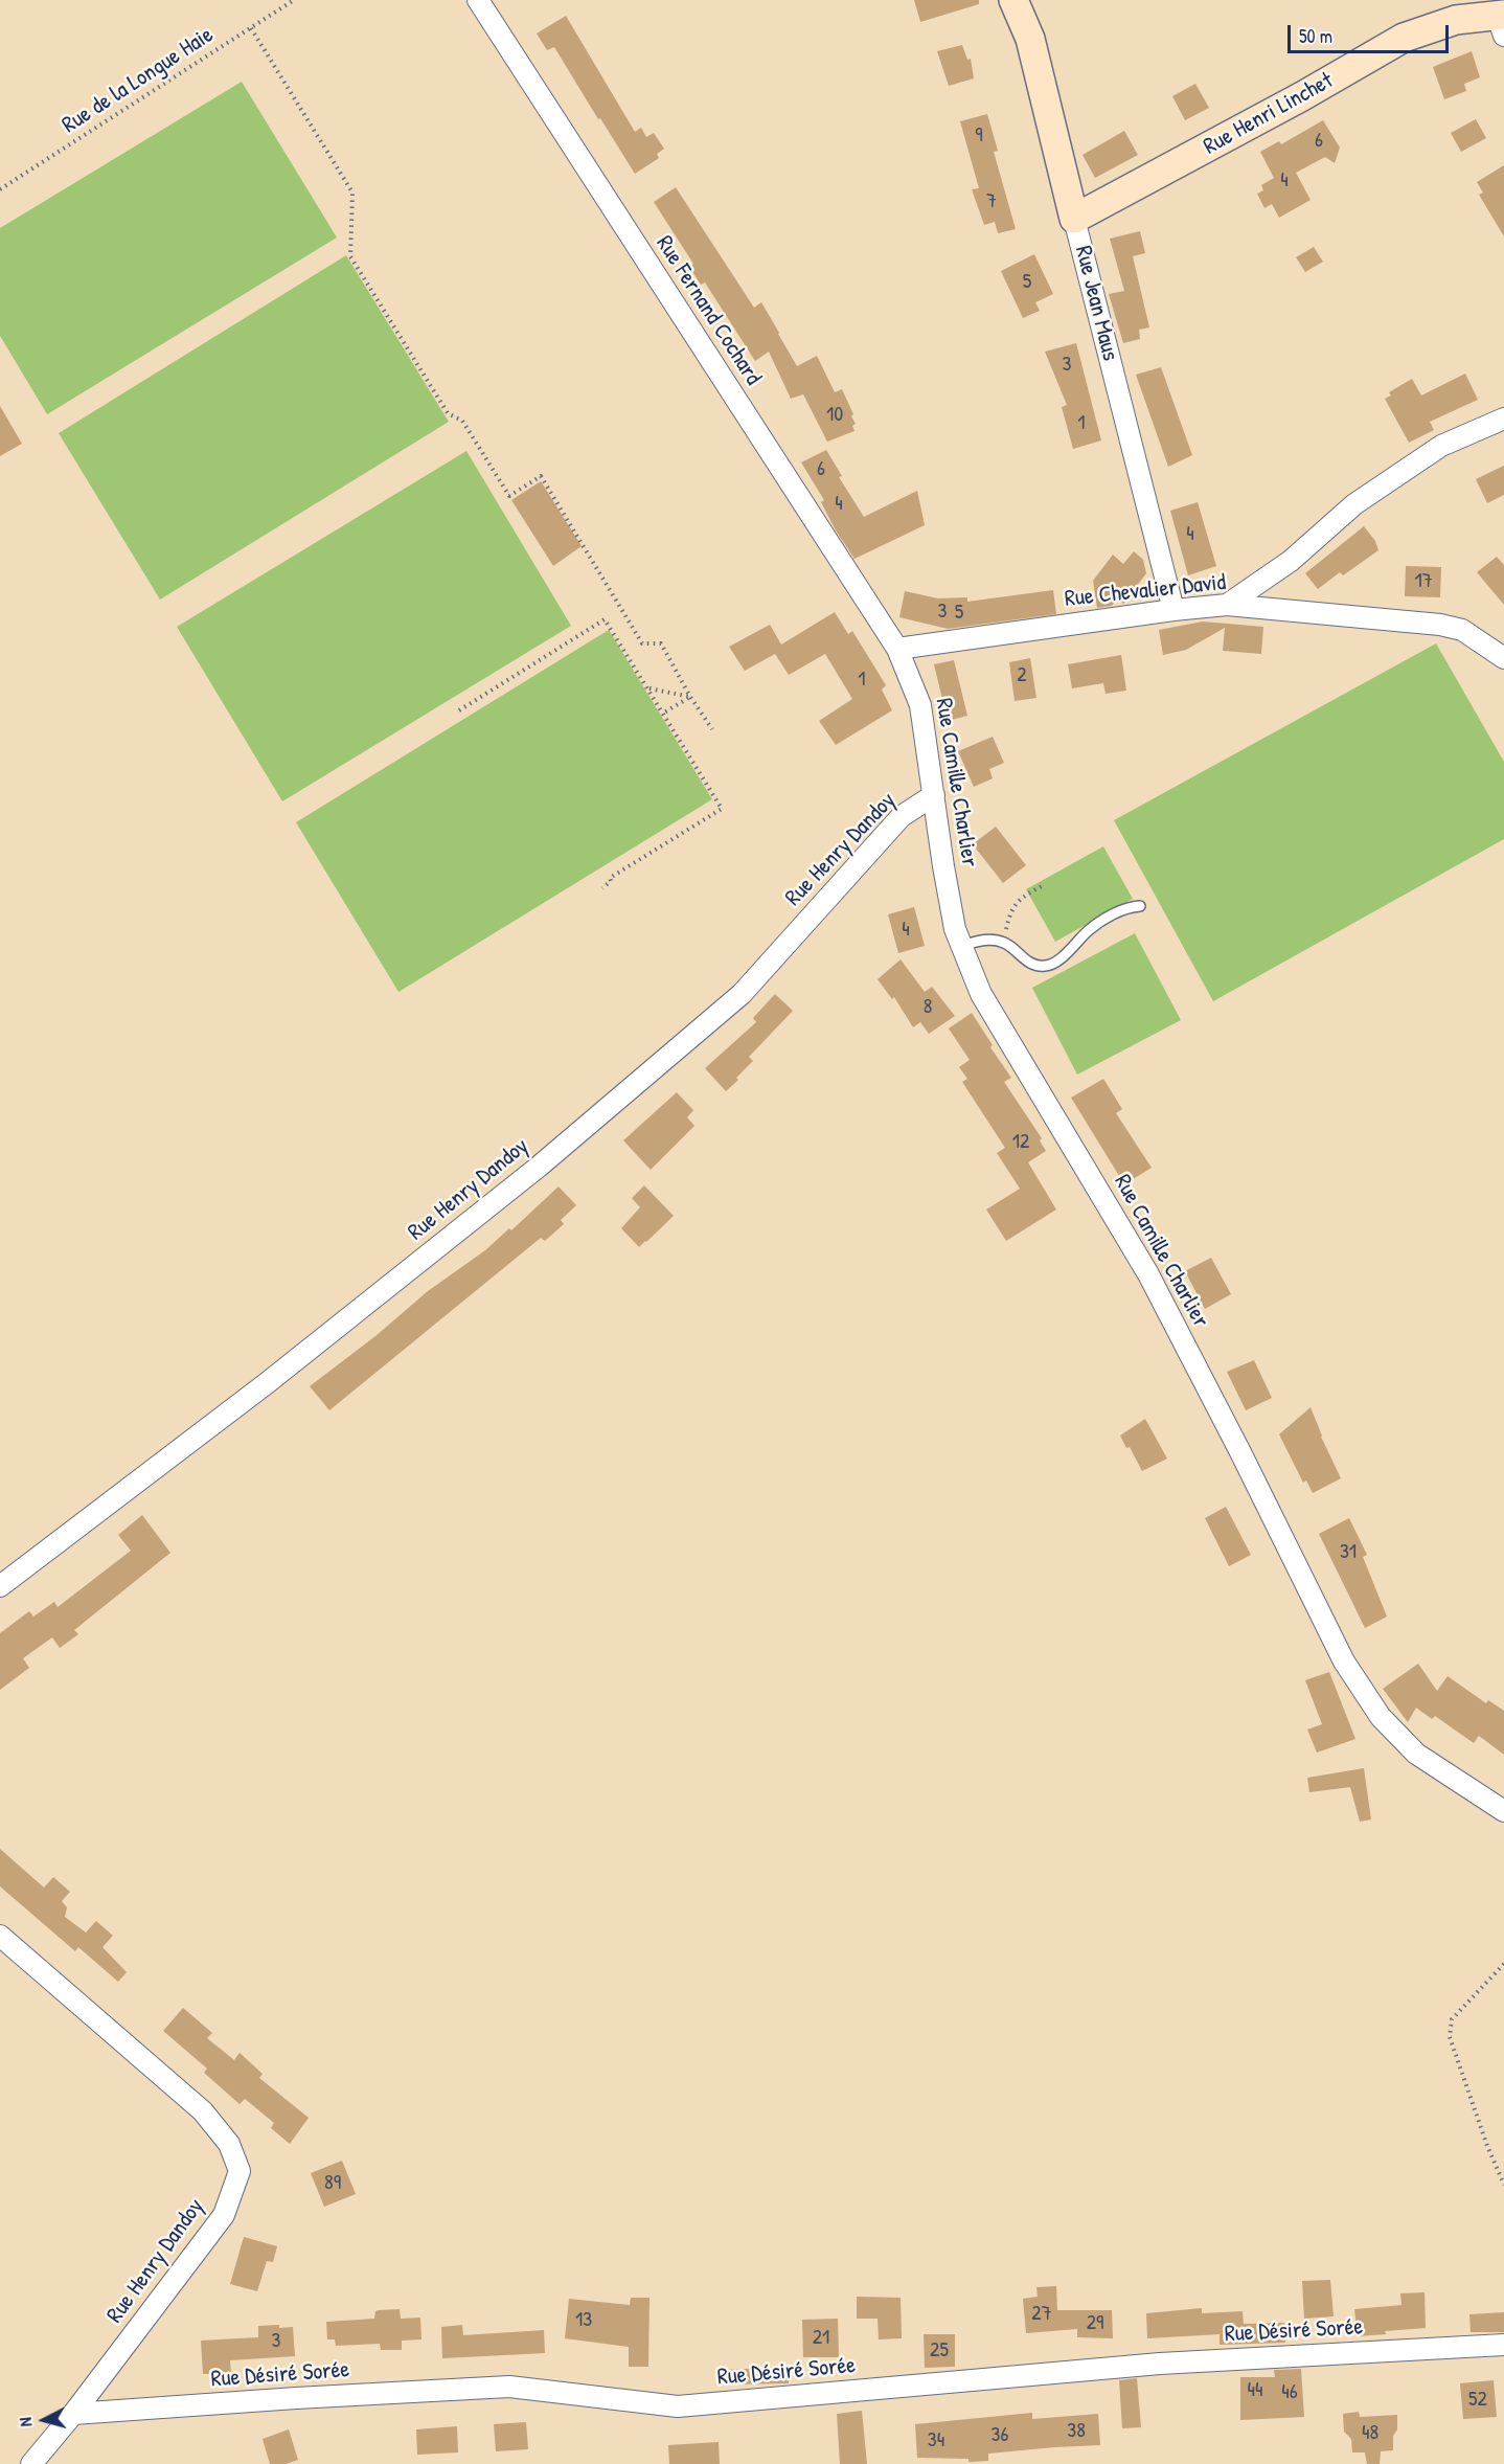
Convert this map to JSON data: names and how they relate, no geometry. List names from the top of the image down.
{
  "streets": {
    "street": [
      "Rue Henri Linchet",
      "Rue Jean Maus",
      "Rue Fernand Cochard",
      "Rue Chevalier David",
      "Rue Camille Charlier",
      "Rue Henry Dandoy",
      "Rue Désiré Sorée"
    ],
    "path": ["Rue de la Longue Haie"]
  },
  "crossings": [
    ["Rue Henri Linchet", "Rue Jean Maus"],
    ["Rue Jean Maus", "Rue Chevalier David"],
    ["Rue Fernand Cochard", "Rue Chevalier David"],
    ["Rue Fernand Cochard", "Rue Camille Charlier"],
    ["Rue Chevalier David", "Rue Camille Charlier"],
    ["Rue Camille Charlier", "Rue Henry Dandoy"],
    ["Rue Henry Dandoy", "Rue Désiré Sorée"]
  ],
  "house_numbers": [
    "9",
    "6",
    "4",
    "7",
    "5",
    "3",
    "10",
    "1",
    "6",
    "4",
    "4",
    "17",
    "3",
    "5",
    "2",
    "1",
    "4",
    "8",
    "12",
    "31",
    "89",
    "27",
    "13",
    "29",
    "21",
    "3",
    "25",
    "44",
    "46",
    "52",
    "38",
    "48",
    "36",
    "34"
  ],
  "scale_bar": "50 m",
  "north": "left"
}
